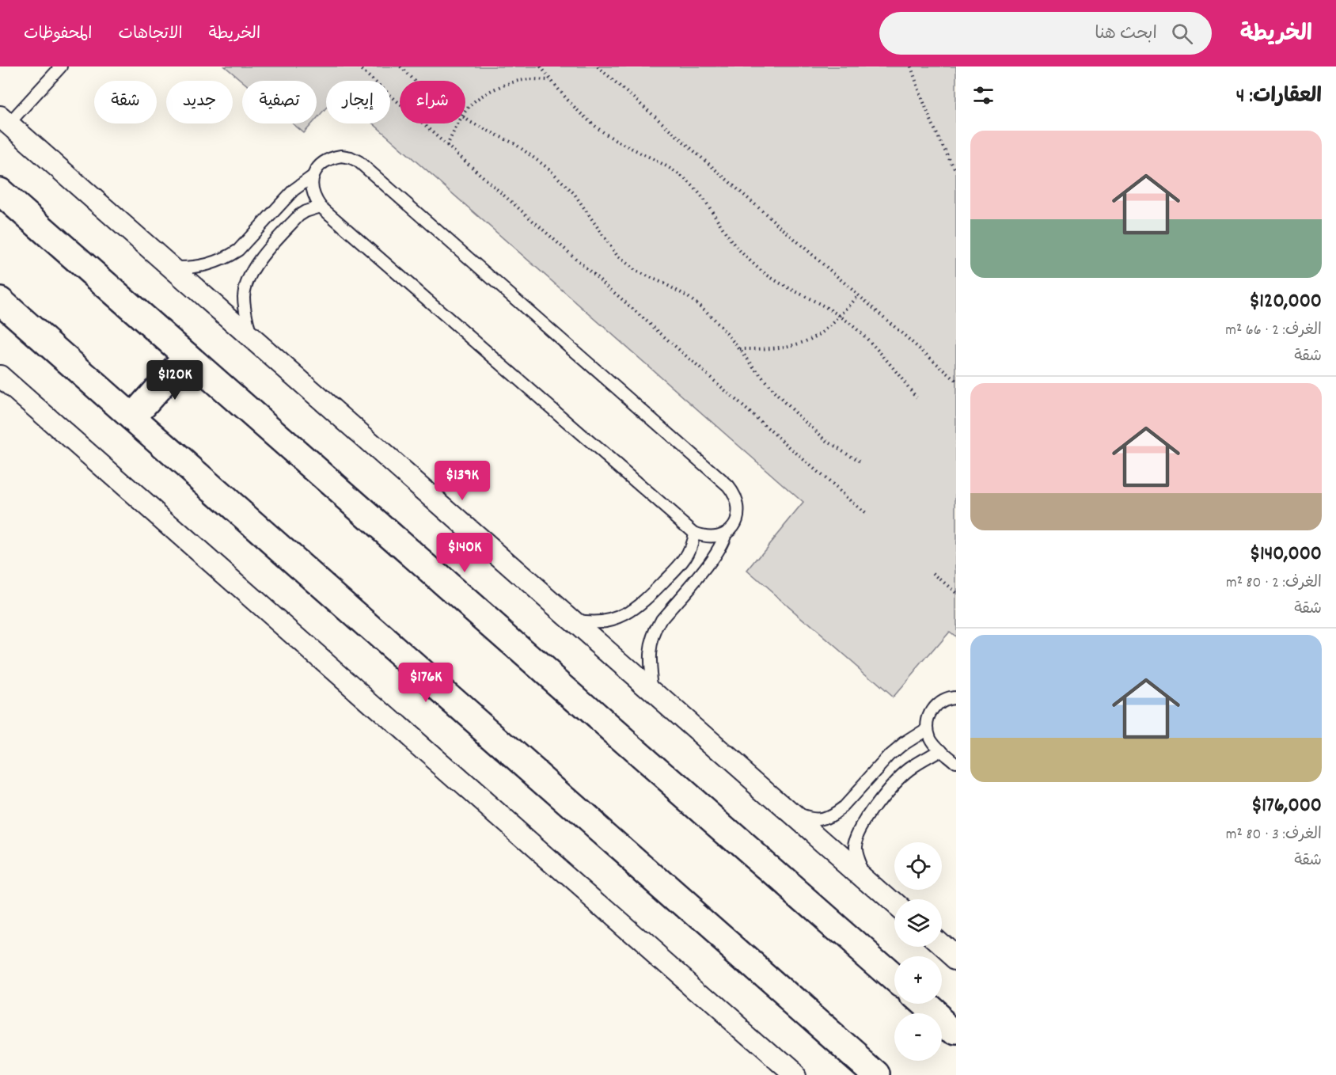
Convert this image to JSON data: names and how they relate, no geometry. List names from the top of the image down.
{
  "page": {
    "header": "الخريطة",
    "search": "ابحث هنا",
    "nav": ["الخريطة", "الاتجاهات", "المحفوظات"],
    "heading": "العقارات: 4",
    "chip": [
      "شراء",
      "إيجار",
      "تصفية",
      "جديد",
      "شقة"
    ],
    "list": [
      {
        "name": "$120,000",
        "note": "الغرف: 2 · 66 m² · شقة"
      },
      {
        "name": "$140,000",
        "note": "الغرف: 2 · 80 m² · شقة"
      },
      {
        "name": "$176,000",
        "note": "الغرف: 3 · 80 m² · شقة"
      }
    ],
    "price": [
      "$120K",
      "$139K",
      "$140K",
      "$176K"
    ],
    "map_buttons": ["+", "−"]
  }
}
